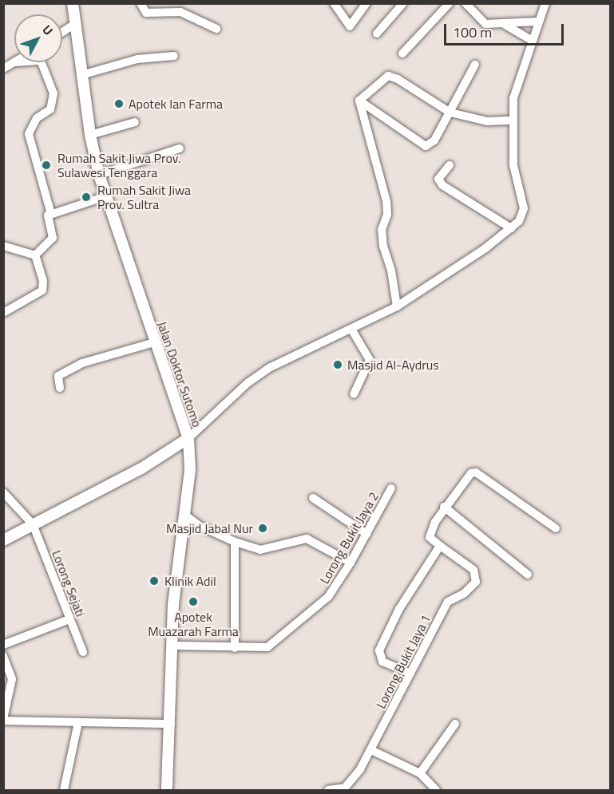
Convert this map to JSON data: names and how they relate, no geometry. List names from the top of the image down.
{
  "streets": {
    "street": [
      "Jalan Doktor Sutomo",
      "Lorong Bukit Jaya 2",
      "Lorong Sejati",
      "Lorong Bukit Jaya 1"
    ]
  },
  "crossings": [
    ["Jalan Doktor Sutomo", "Lorong Bukit Jaya 2"]
  ],
  "places": [
    "Apotek Ian Farma",
    "Rumah Sakit Jiwa Prov. Sulawesi Tenggara",
    "Rumah Sakit Jiwa Prov. Sultra",
    "Masjid Al-Aydrus",
    "Masjid Jabal Nur",
    "Klinik Adil",
    "Apotek Muazarah Farma"
  ],
  "scale_bar": "100 m",
  "north": "top right"
}
